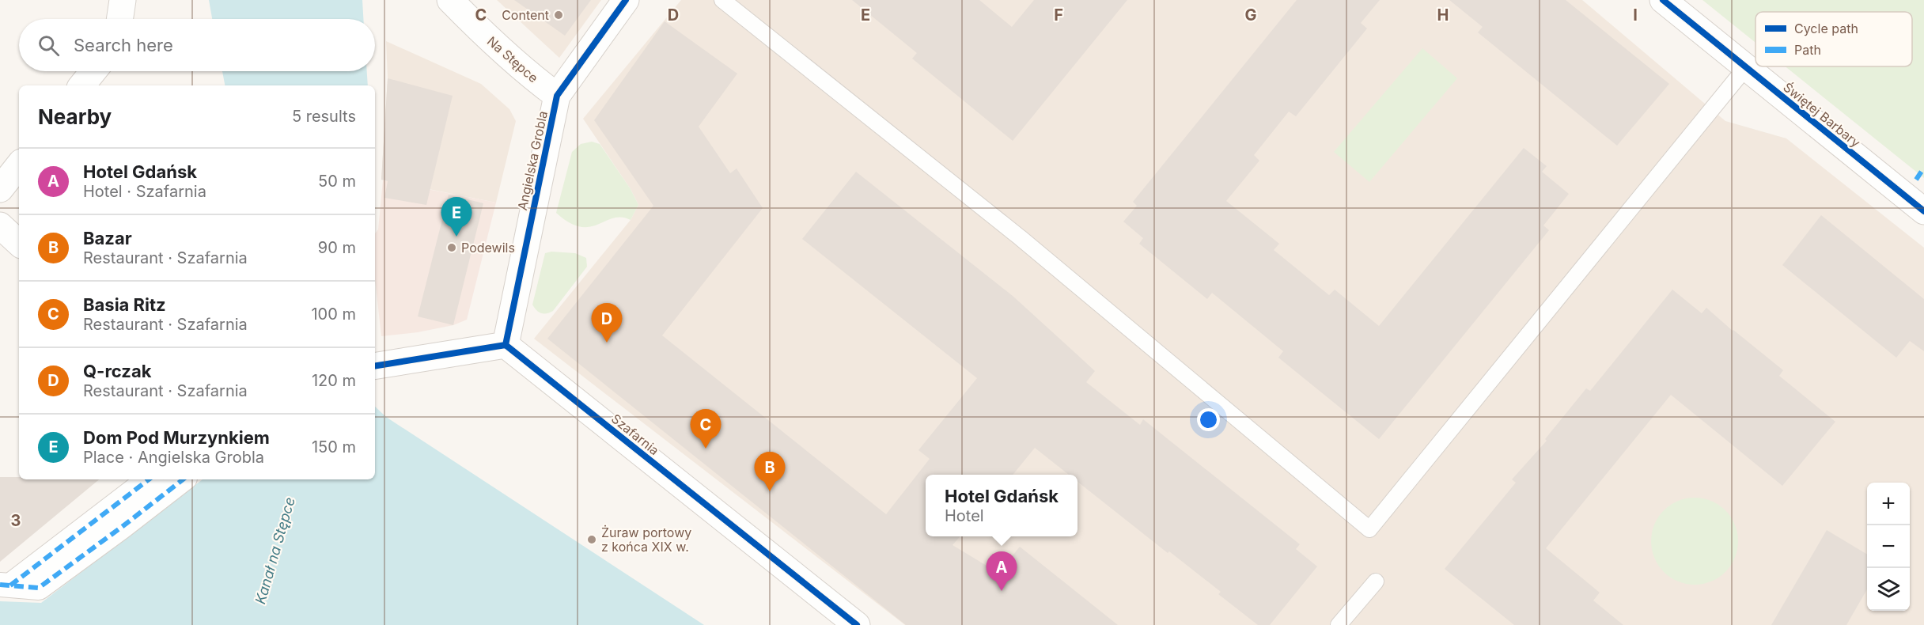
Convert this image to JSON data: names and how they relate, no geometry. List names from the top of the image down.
{
  "streets": {
    "street": [
      "Na Stępce",
      "Świętej Barbary",
      "Angielska Grobla",
      "Szafarnia"
    ]
  },
  "crossings": [
    ["Na Stępce", "Angielska Grobla"],
    ["Angielska Grobla", "Szafarnia"]
  ],
  "water": ["Kanał na Stępce"],
  "places": ["Content", "Podewils", "Żuraw portowy z końca XIX w."],
  "legend": ["Cycle path", "Path"],
  "page": {
    "search": "Search here",
    "heading": ["Nearby", "5 results"],
    "list": [
      {
        "mark": "A",
        "name": "Hotel Gdańsk",
        "note": "Hotel · Szafarnia",
        "value": "50 m"
      },
      {
        "mark": "B",
        "name": "Bazar",
        "note": "Restaurant · Szafarnia",
        "value": "90 m"
      },
      {
        "mark": "C",
        "name": "Basia Ritz",
        "note": "Restaurant · Szafarnia",
        "value": "100 m"
      },
      {
        "mark": "D",
        "name": "Q-rczak",
        "note": "Restaurant · Szafarnia",
        "value": "120 m"
      },
      {
        "mark": "E",
        "name": "Dom Pod Murzynkiem",
        "note": "Place · Angielska Grobla",
        "value": "150 m"
      }
    ],
    "pins": [
      "E",
      "D",
      "C",
      "B",
      "A"
    ],
    "popup": ["Hotel Gdańsk", "Hotel"],
    "map_buttons": ["+", "−"]
  },
  "grid": {
    "columns": [
      "C",
      "D",
      "E",
      "F",
      "G",
      "H",
      "I"
    ],
    "rows": ["3"]
  }
}
